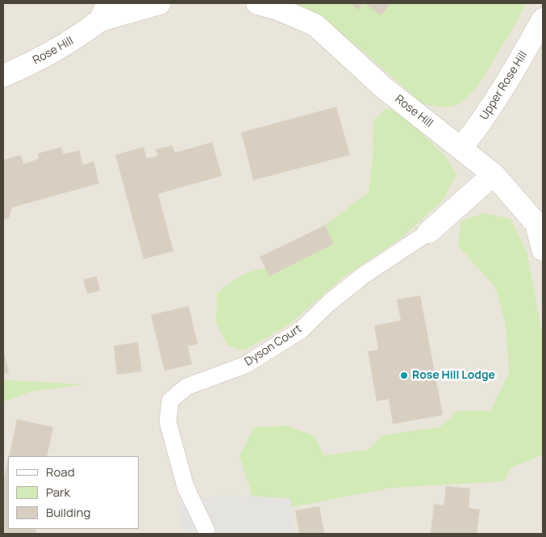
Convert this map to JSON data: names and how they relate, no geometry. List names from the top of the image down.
{
  "streets": {
    "street": ["Rose Hill", "Upper Rose Hill", "Dyson Court"]
  },
  "crossings": [
    ["Rose Hill", "Upper Rose Hill"],
    ["Rose Hill", "Dyson Court"]
  ],
  "places": ["Rose Hill Lodge"],
  "legend": ["Road", "Park", "Building"]
}
